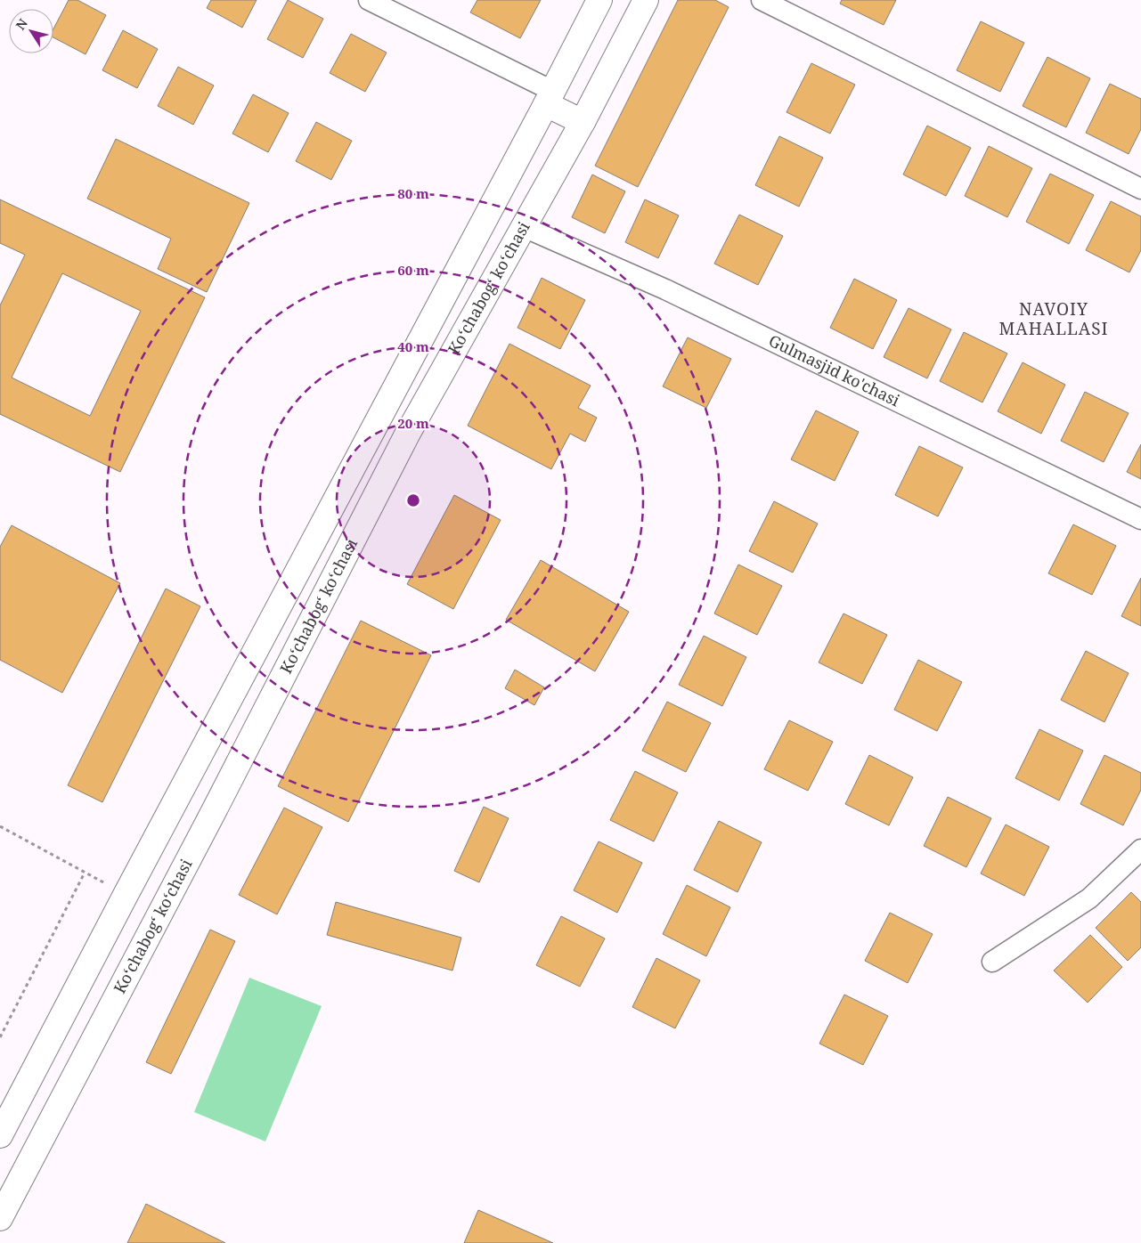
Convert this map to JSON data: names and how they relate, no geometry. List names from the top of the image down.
{
  "streets": {
    "main road": ["Ko‘chabog‘ ko‘chasi"],
    "street": ["Gulmasjid ko'chasi"]
  },
  "crossings": [
    ["Ko‘chabog‘ ko‘chasi", "Gulmasjid ko'chasi"]
  ],
  "districts": ["NAVOIY MAHALLASI"],
  "north": "top left",
  "rings": [
    "80 m",
    "60 m",
    "40 m",
    "20 m"
  ]
}
